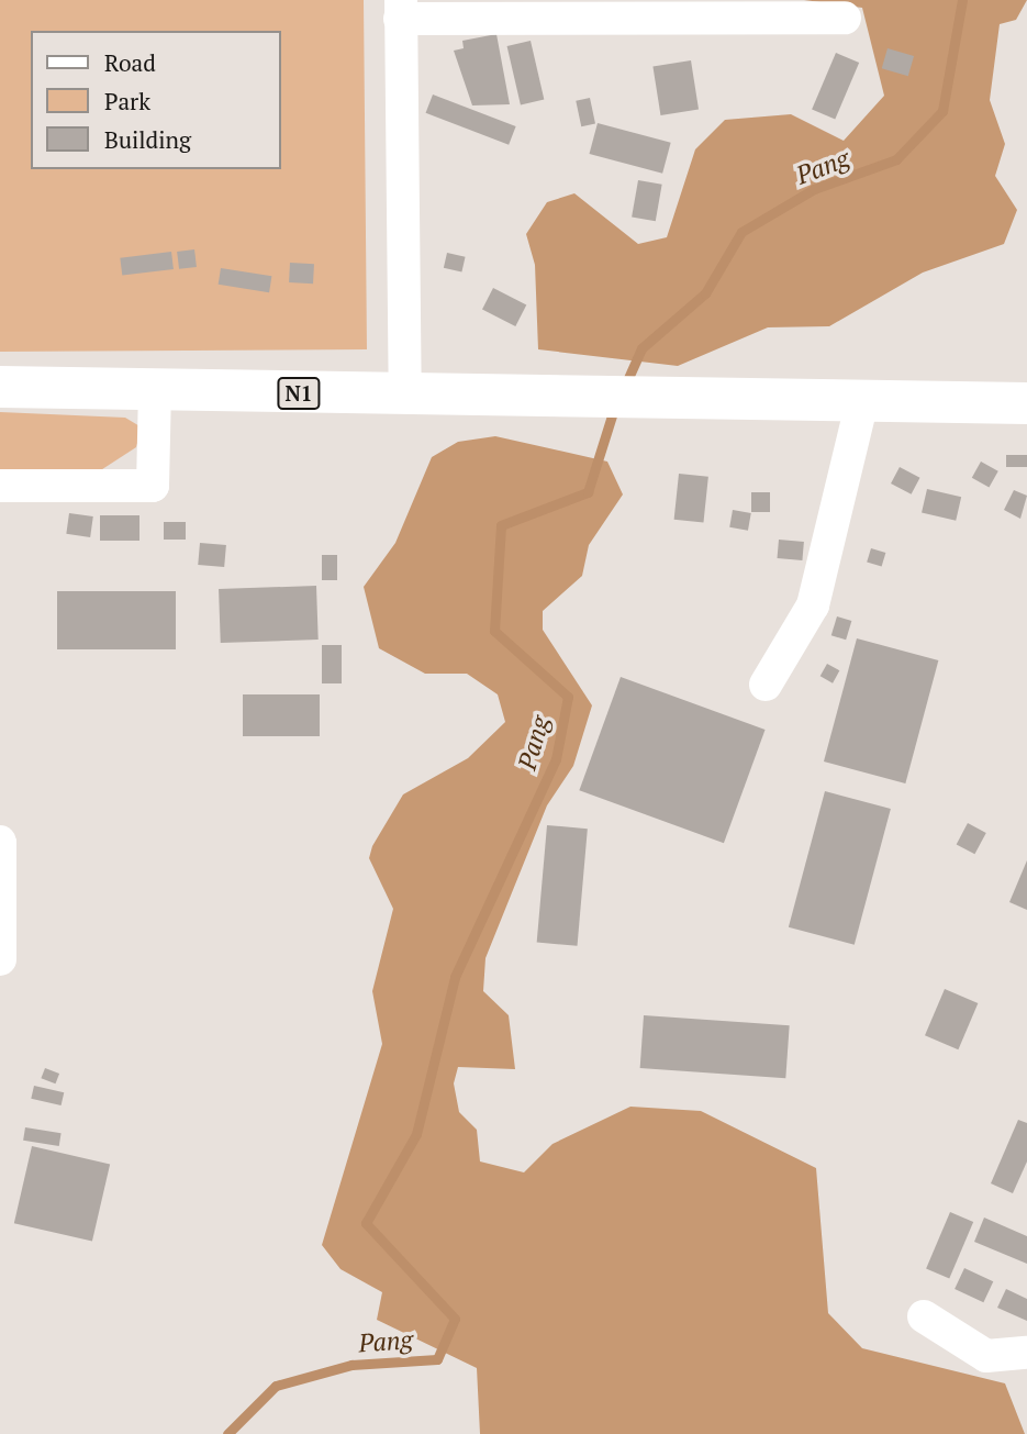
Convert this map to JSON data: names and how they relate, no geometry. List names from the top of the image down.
{
  "streets": {
    "highway": ["N1"]
  },
  "water": ["Pang"],
  "legend": ["Road", "Park", "Building"]
}
